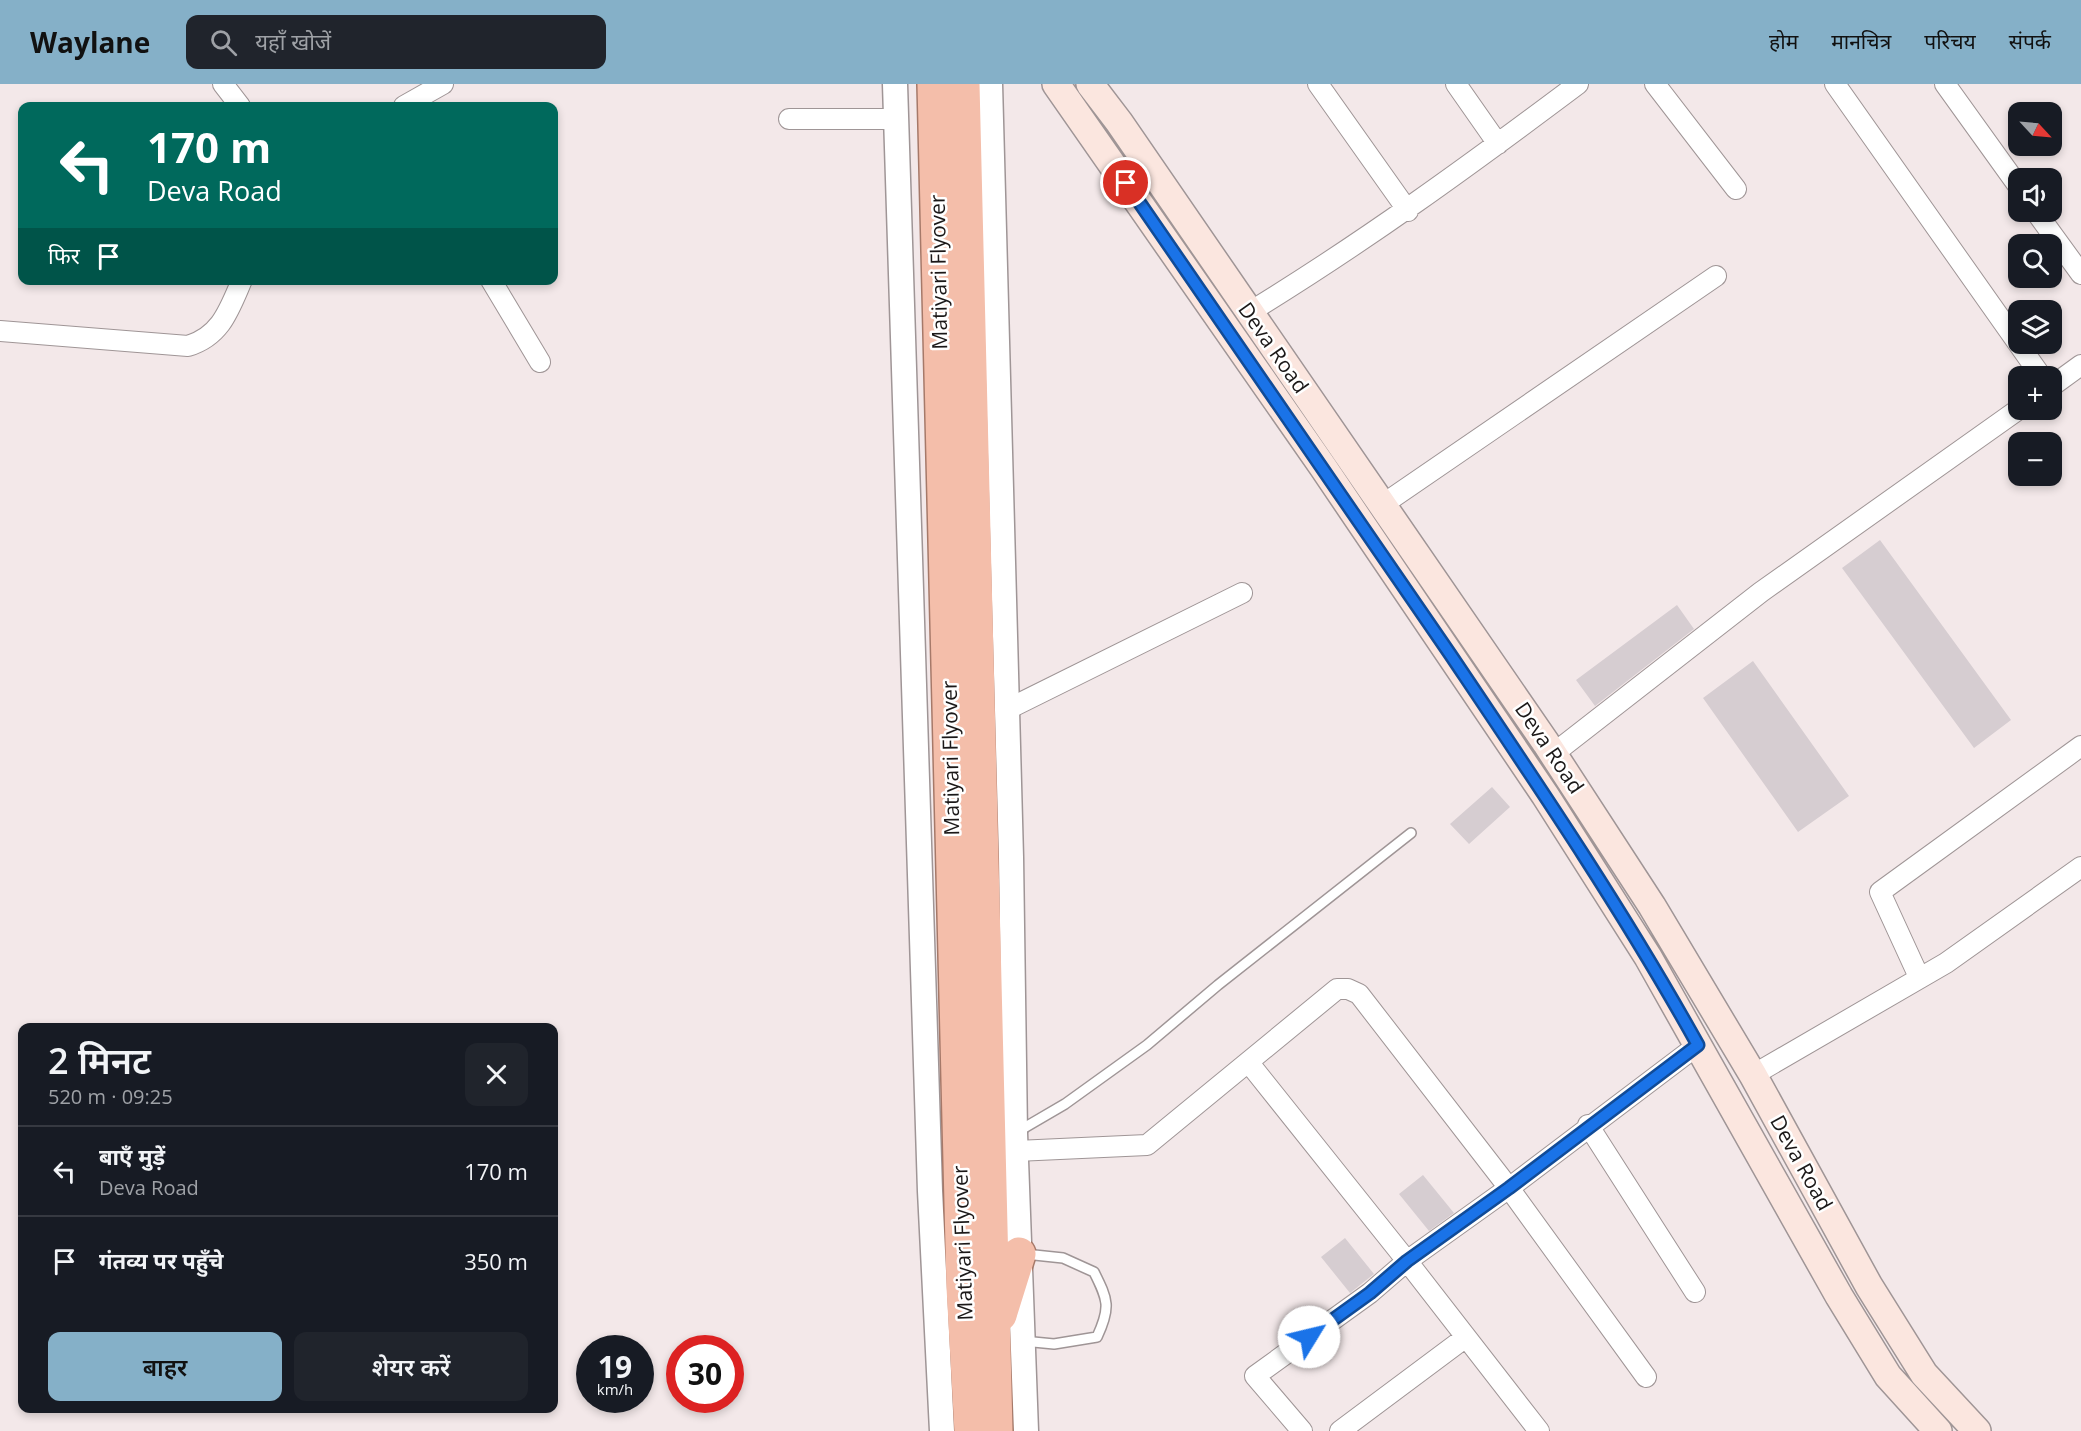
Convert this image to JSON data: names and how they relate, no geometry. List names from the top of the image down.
{
  "streets": {
    "highway": ["Matiyari Flyover"],
    "main road": ["Deva Road"]
  },
  "north": "bottom right",
  "page": {
    "header": "Waylane",
    "search": "यहाँ खोजें",
    "nav": [
      "होम",
      "मानचित्र",
      "परिचय",
      "संपर्क"
    ],
    "map_buttons": ["+", "−"],
    "turn": ["170 m", "Deva Road"],
    "then": "फिर",
    "heading": ["2 मिनट", "520 m · 09:25"],
    "list": [
      {
        "name": "बाएँ मुड़ें",
        "note": "Deva Road",
        "value": "170 m"
      },
      {
        "name": "गंतव्य पर पहुँचे",
        "value": "350 m"
      }
    ],
    "buttons": ["बाहर", "शेयर करें"],
    "speed": "19 km/h",
    "limit": "30"
  }
}
